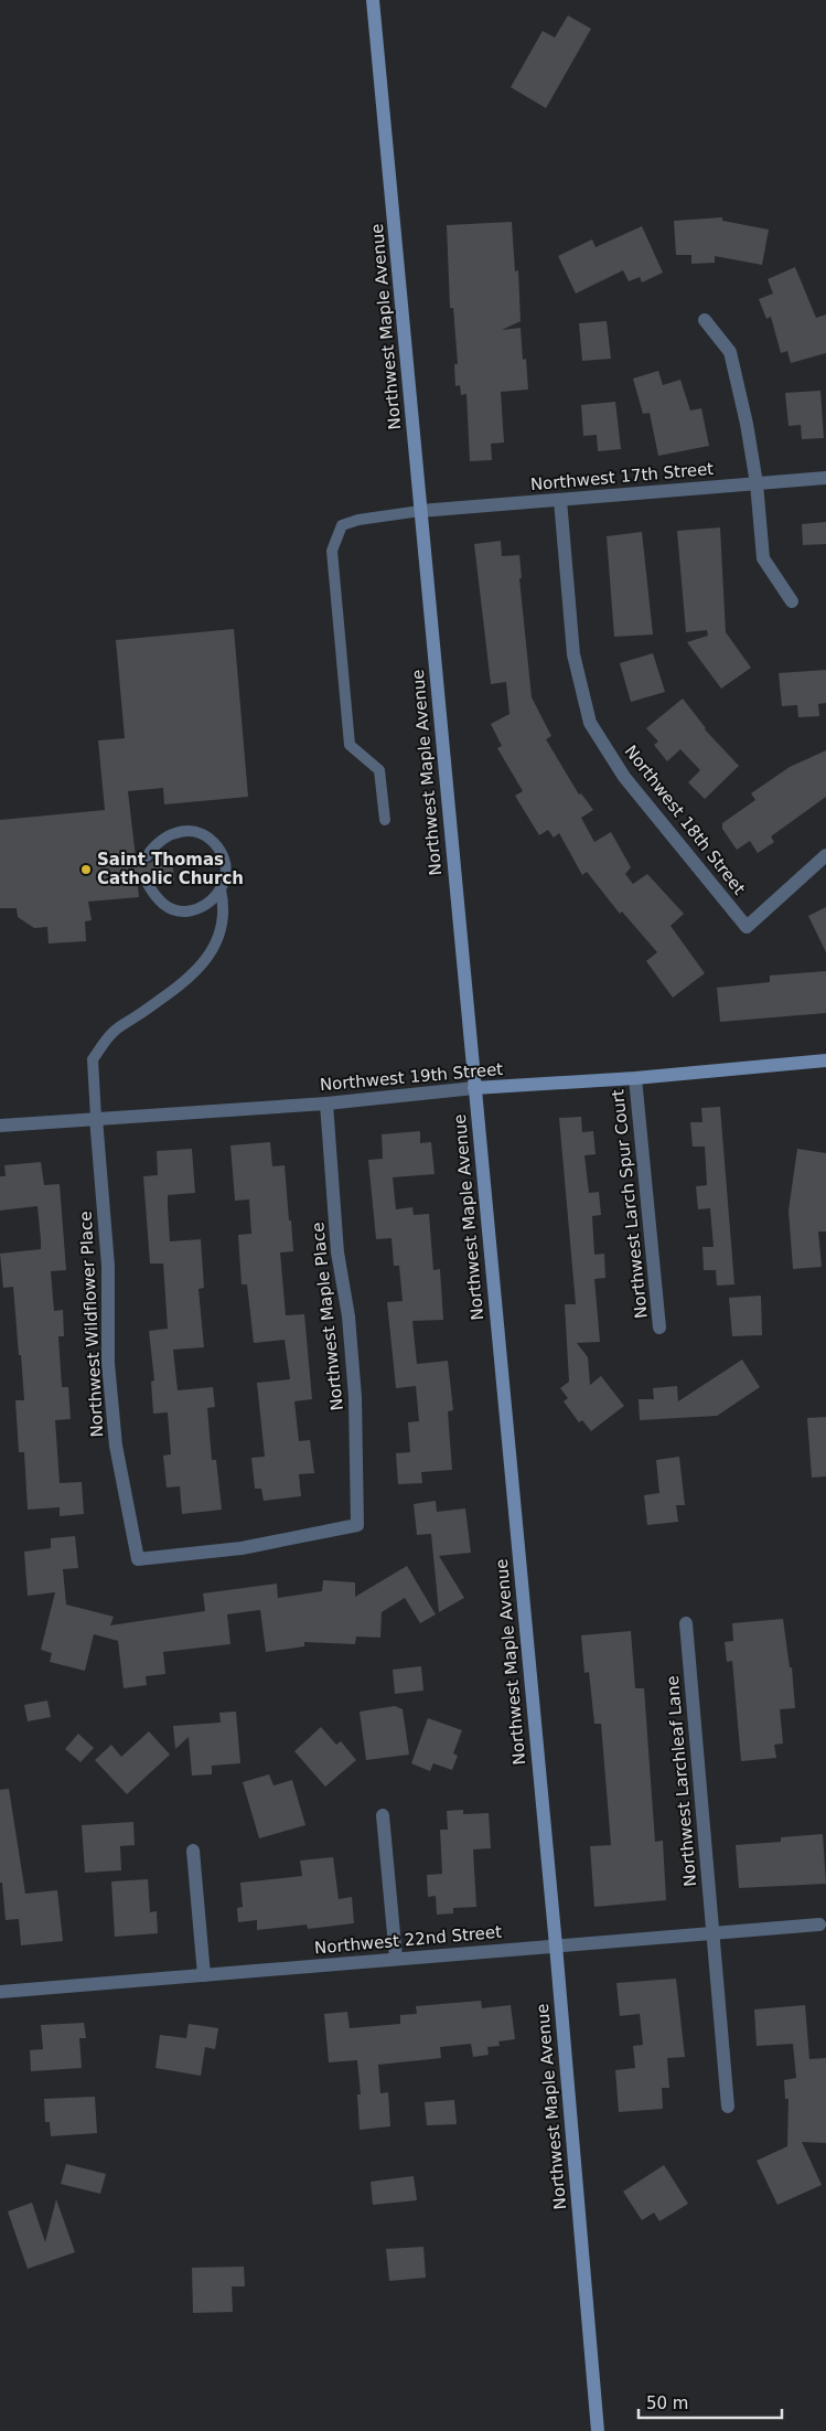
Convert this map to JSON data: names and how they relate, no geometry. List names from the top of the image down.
{
  "streets": {
    "main road": ["Northwest Maple Avenue", "Northwest 19th Street"],
    "street": [
      "Northwest 17th Street",
      "Northwest 18th Street",
      "Northwest Larch Spur Court",
      "Northwest Maple Place",
      "Northwest Wildflower Place",
      "Northwest Larchleaf Lane",
      "Northwest 22nd Street"
    ]
  },
  "crossings": [
    ["Northwest Maple Avenue", "Northwest 17th Street"],
    ["Northwest Maple Avenue", "Northwest 19th Street"],
    ["Northwest Maple Avenue", "Northwest 22nd Street"],
    ["Northwest 17th Street", "Northwest 18th Street"],
    ["Northwest 19th Street", "Northwest Larch Spur Court"],
    ["Northwest 19th Street", "Northwest Maple Place"],
    ["Northwest 19th Street", "Northwest Wildflower Place"],
    ["Northwest Maple Place", "Northwest Wildflower Place"],
    ["Northwest Larchleaf Lane", "Northwest 22nd Street"]
  ],
  "places": ["Saint Thomas Catholic Church"],
  "scale_bar": "50 m"
}
